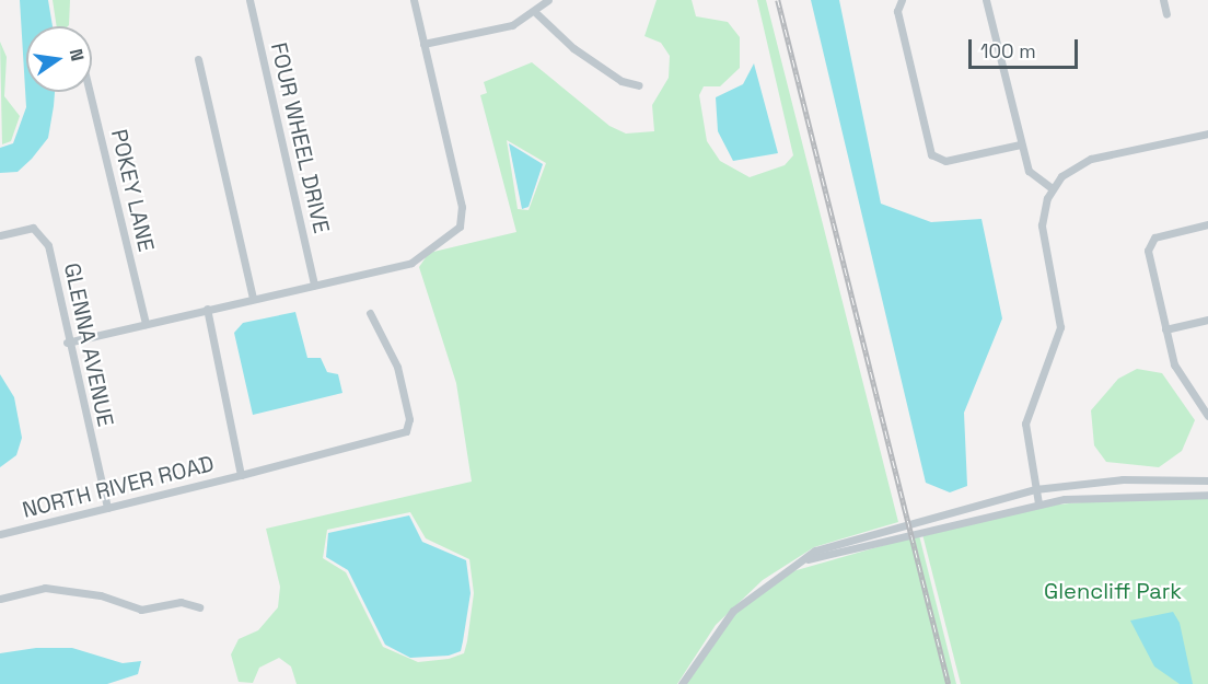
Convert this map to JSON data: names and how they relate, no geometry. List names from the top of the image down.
{
  "streets": {
    "street": [
      "FOUR WHEEL DRIVE",
      "POKEY LANE",
      "GLENNA AVENUE",
      "NORTH RIVER ROAD"
    ]
  },
  "crossings": [
    ["GLENNA AVENUE", "NORTH RIVER ROAD"]
  ],
  "parks": ["Glencliff Park"],
  "scale_bar": "100 m",
  "north": "right"
}
